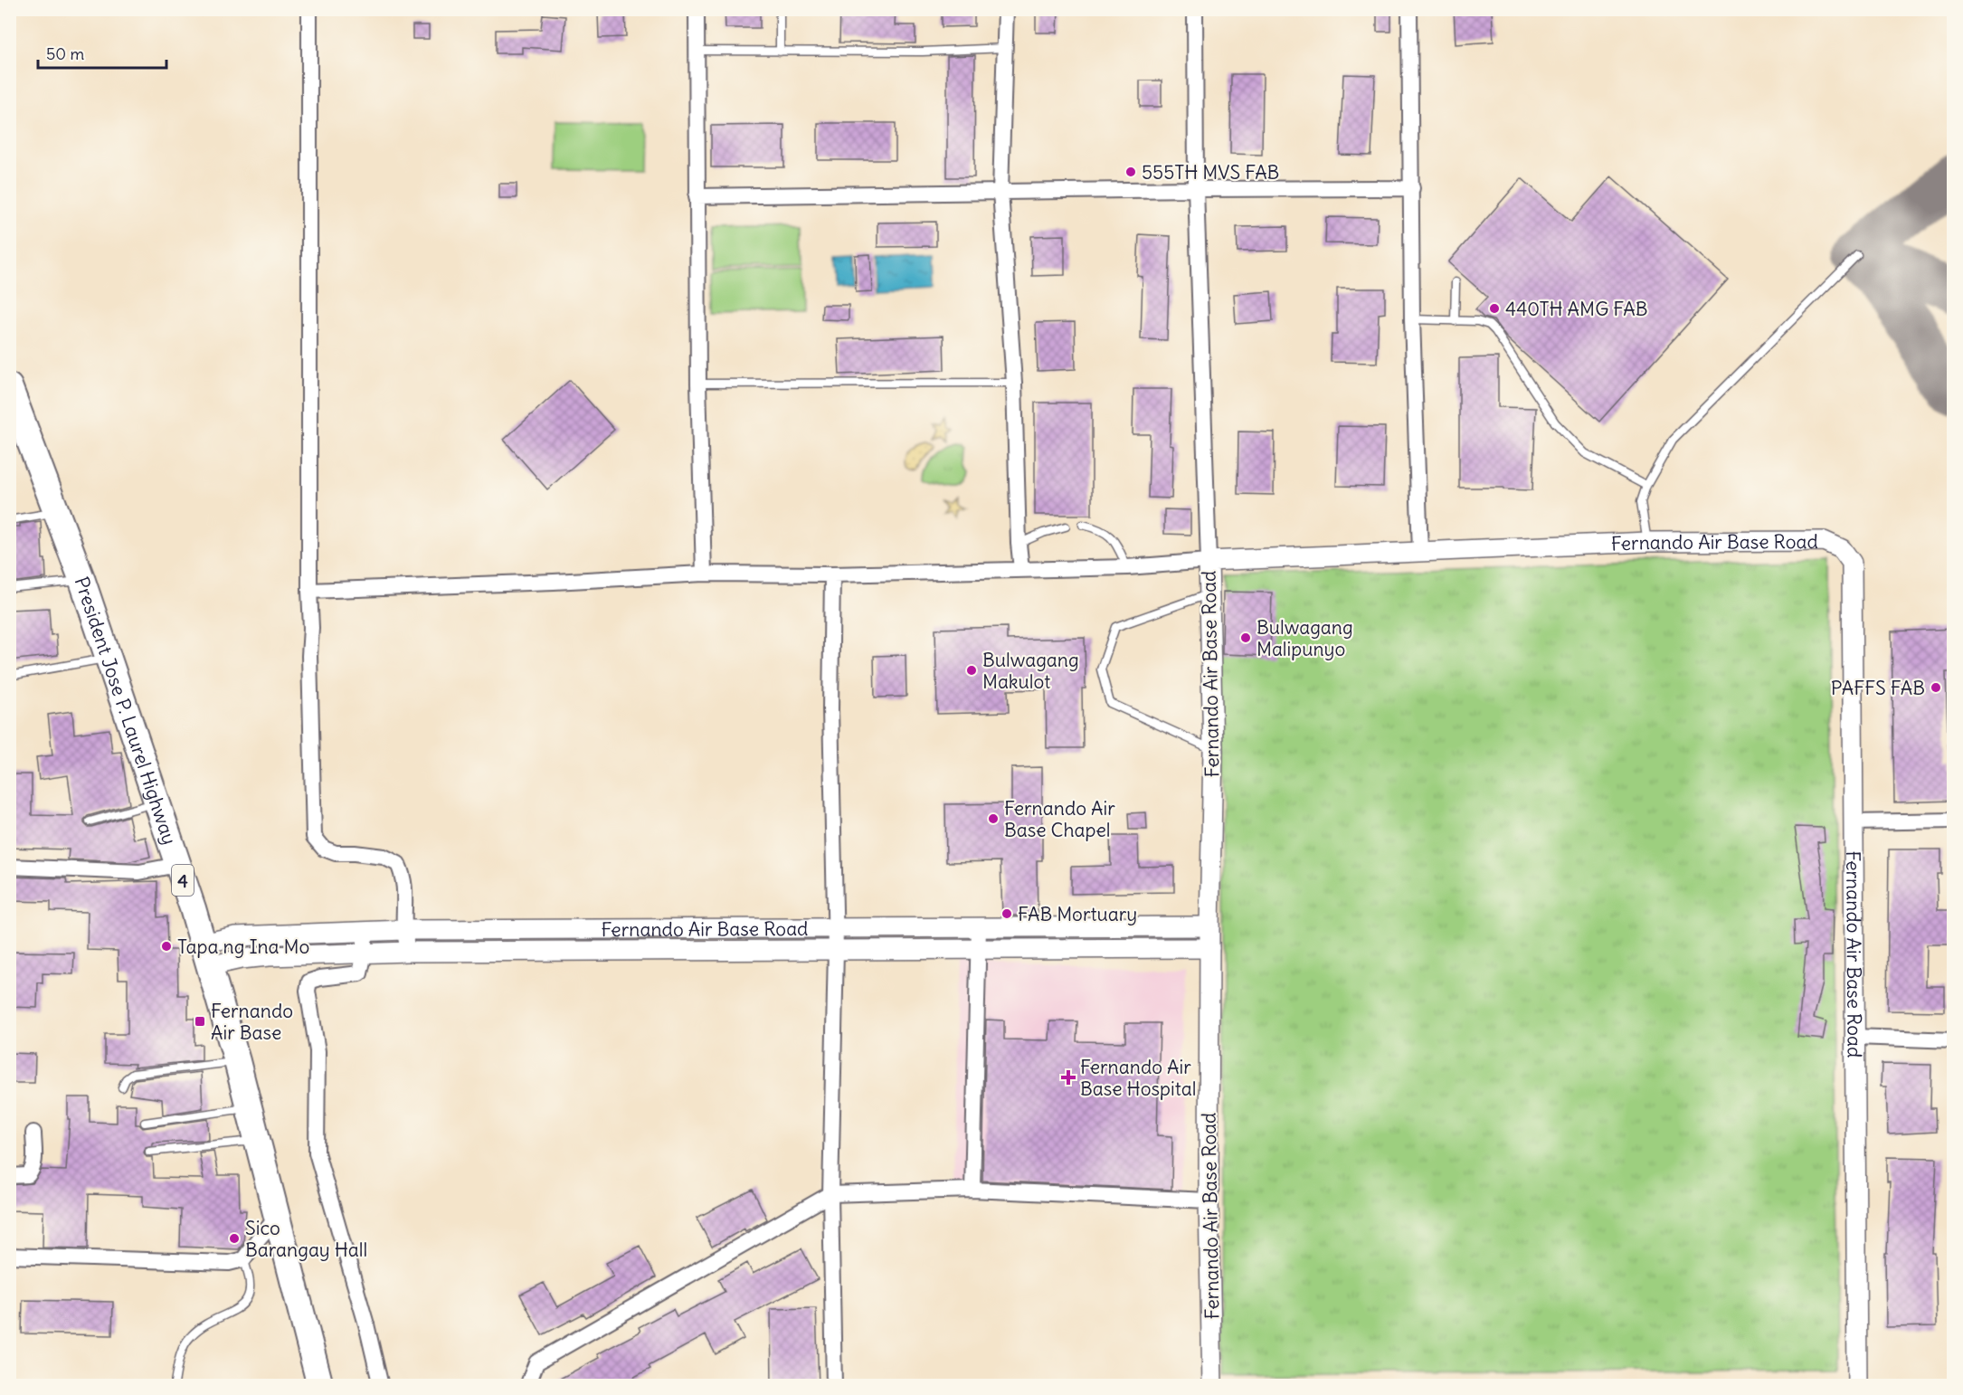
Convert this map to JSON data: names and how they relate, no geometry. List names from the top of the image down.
{
  "streets": {
    "highway": ["President Jose P. Laurel Highway", "4"],
    "street": ["Fernando Air Base Road"]
  },
  "crossings": [
    ["Fernando Air Base Road", "President Jose P. Laurel Highway"]
  ],
  "places": {
    "other": [
      "555TH MVS FAB",
      "440TH AMG FAB",
      "Bulwagang Malipunyo",
      "Bulwagang Makulot",
      "PAFFS FAB",
      "Fernando Air Base Chapel",
      "FAB Mortuary",
      "Tapa ng Ina Mo",
      "Sico Barangay Hall"
    ],
    "transit": ["Fernando Air Base"],
    "health": ["Fernando Air Base Hospital"]
  },
  "scale_bar": "50 m"
}
